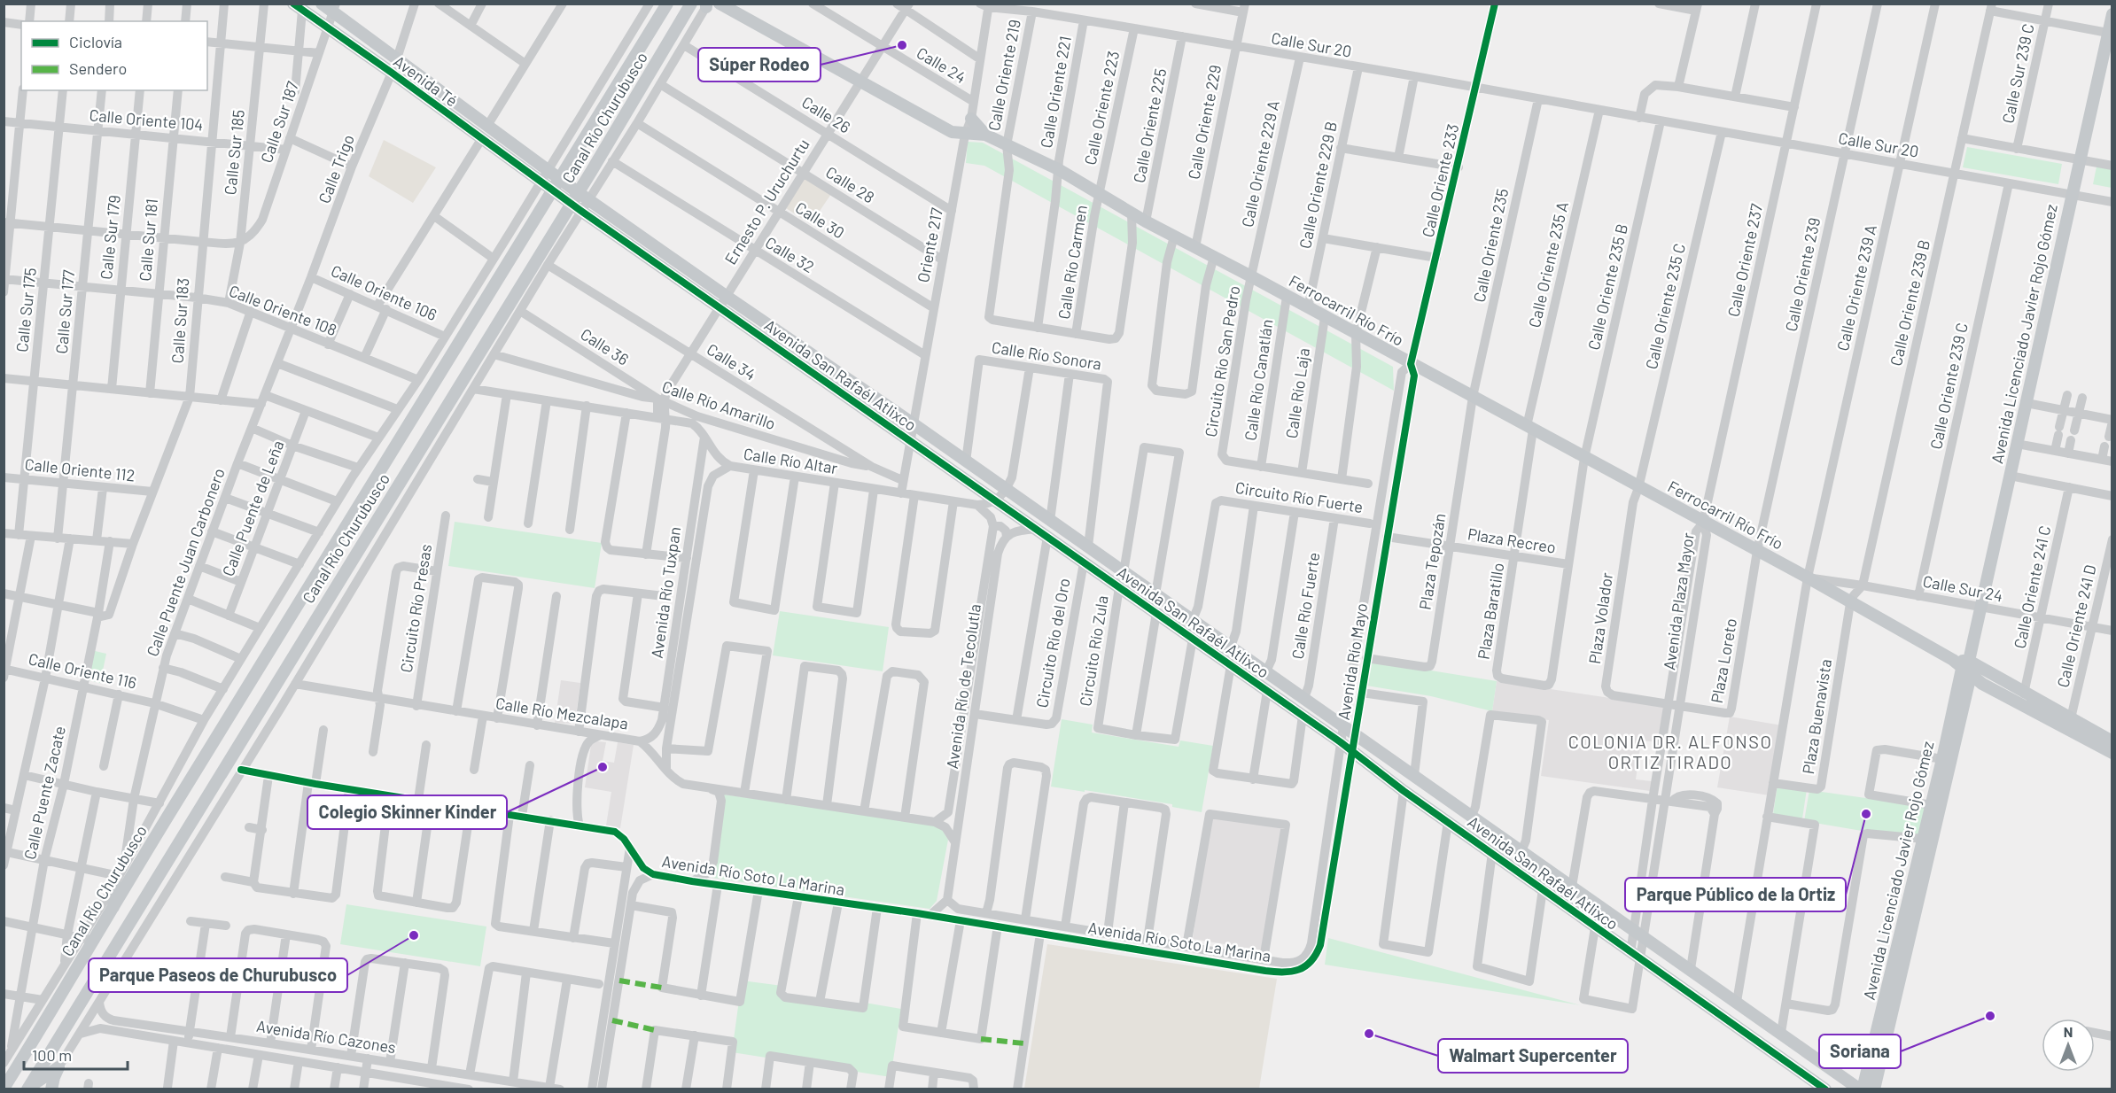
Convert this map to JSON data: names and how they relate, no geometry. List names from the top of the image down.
{
  "streets": {
    "main road": [
      "Avenida Té",
      "Canal Río Churubusco",
      "Ferrocarril Río Frío",
      "Avenida Licenciado Javier Rojo Gómez",
      "Avenida San Rafaél Atlixco"
    ],
    "street": [
      "Calle Sur 20",
      "Calle 24",
      "Calle Sur 239 C",
      "Calle Oriente 219",
      "Calle Oriente 221",
      "Calle Oriente 223",
      "Calle 26",
      "Calle Oriente 104",
      "Calle Sur 187",
      "Calle Oriente 229",
      "Calle Oriente 225",
      "Calle Sur 185",
      "Calle Oriente 229 A",
      "Calle Trigo",
      "Calle Oriente 233",
      "Calle 28",
      "Calle Oriente 229 B",
      "Ernesto P. Uruchurtu",
      "Calle 30",
      "Calle Sur 179",
      "Calle Sur 181",
      "Oriente 217",
      "Calle Oriente 235",
      "Calle 32",
      "Calle Oriente 237",
      "Calle Río Carmen",
      "Calle Oriente 235 A",
      "Calle Oriente 239",
      "Calle Oriente 235 B",
      "Calle Oriente 239 A",
      "Calle Oriente 106",
      "Calle Oriente 239 B",
      "Calle Oriente 235 C",
      "Calle Sur 175",
      "Calle Oriente 108",
      "Calle Sur 177",
      "Calle Sur 183",
      "Calle 36",
      "Calle Río Sonora",
      "Circuito Río San Pedro",
      "Calle 34",
      "Calle Río Canatlán",
      "Calle Oriente 239 C",
      "Calle Río Laja",
      "Calle Río Amarillo",
      "Calle Río Altar",
      "Calle Oriente 112",
      "Circuito Río Fuerte",
      "Calle Puente de Leña",
      "Plaza Recreo",
      "Plaza Tepozán",
      "Calle Puente Juan Carbonero",
      "Calle Oriente 241 C",
      "Calle Sur 24",
      "Avenida Río Tuxpan",
      "Avenida Plaza Mayor",
      "Calle Río Fuerte",
      "Circuito Río Presas",
      "Plaza Baratillo",
      "Plaza Volador",
      "Calle Oriente 241 D",
      "Circuito Río del Oro",
      "Circuito Río Zula",
      "Plaza Loreto",
      "Avenida Río Mayo",
      "Calle Oriente 116",
      "Avenida Río de Tecolutla",
      "Calle Río Mezcalapa",
      "Plaza Buenavista",
      "Calle Puente Zacate",
      "Avenida Río Soto La Marina",
      "Avenida Río Cazones"
    ]
  },
  "crossings": [
    ["Calle Sur 20", "Calle Oriente 219"],
    ["Calle Sur 20", "Calle Oriente 221"],
    ["Calle Sur 20", "Calle Oriente 223"],
    ["Calle Sur 20", "Calle Oriente 229"],
    ["Calle Sur 20", "Calle Oriente 225"],
    ["Calle Sur 20", "Calle Oriente 229 A"],
    ["Calle Sur 20", "Calle Oriente 233"],
    ["Calle Sur 20", "Calle Oriente 229 B"],
    ["Calle Sur 20", "Oriente 217"],
    ["Calle Sur 20", "Calle Oriente 235"],
    ["Calle Sur 20", "Calle Oriente 237"],
    ["Calle Sur 20", "Calle Oriente 235 A"],
    ["Calle Sur 20", "Calle Oriente 239"],
    ["Calle Sur 20", "Calle Oriente 235 B"],
    ["Calle Sur 20", "Calle Oriente 239 A"],
    ["Calle Sur 20", "Calle Oriente 239 B"],
    ["Calle Sur 20", "Calle Oriente 235 C"],
    ["Calle Sur 20", "Avenida Licenciado Javier Rojo Gómez"],
    ["Calle Sur 20", "Calle Oriente 239 C"],
    ["Calle 24", "Ernesto P. Uruchurtu"],
    ["Calle 24", "Oriente 217"],
    ["Calle Oriente 219", "Calle Oriente 221"],
    ["Calle Oriente 219", "Ferrocarril Río Frío"],
    ["Avenida Té", "Canal Río Churubusco"],
    ["Avenida Té", "Calle Sur 187"],
    ["Avenida Té", "Calle Trigo"],
    ["Avenida Té", "Avenida San Rafaél Atlixco"],
    ["Calle Oriente 221", "Ferrocarril Río Frío"],
    ["Calle Oriente 223", "Calle Río Carmen"],
    ["Calle Oriente 223", "Ferrocarril Río Frío"],
    ["Calle 26", "Canal Río Churubusco"],
    ["Calle 26", "Ernesto P. Uruchurtu"],
    ["Calle 26", "Oriente 217"],
    ["Canal Río Churubusco", "Calle 28"],
    ["Canal Río Churubusco", "Calle 30"],
    ["Canal Río Churubusco", "Calle 32"],
    ["Canal Río Churubusco", "Calle Oriente 106"],
    ["Canal Río Churubusco", "Calle Oriente 108"],
    ["Canal Río Churubusco", "Calle 36"],
    ["Canal Río Churubusco", "Calle 34"],
    ["Canal Río Churubusco", "Avenida San Rafaél Atlixco"],
    ["Canal Río Churubusco", "Calle Río Amarillo"],
    ["Canal Río Churubusco", "Calle Río Altar"],
    ["Canal Río Churubusco", "Calle Puente Juan Carbonero"],
    ["Canal Río Churubusco", "Calle Oriente 116"],
    ["Canal Río Churubusco", "Calle Río Mezcalapa"],
    ["Canal Río Churubusco", "Calle Puente Zacate"],
    ["Canal Río Churubusco", "Avenida Río Soto La Marina"],
    ["Canal Río Churubusco", "Avenida Río Cazones"],
    ["Calle Oriente 104", "Calle Sur 187"],
    ["Calle Oriente 104", "Calle Sur 185"],
    ["Calle Oriente 104", "Calle Sur 179"],
    ["Calle Oriente 104", "Calle Sur 181"],
    ["Calle Oriente 104", "Calle Sur 175"],
    ["Calle Oriente 104", "Calle Sur 177"],
    ["Calle Oriente 104", "Calle Sur 183"],
    ["Calle Sur 187", "Calle Sur 185"],
    ["Calle Oriente 229", "Ferrocarril Río Frío"],
    ["Calle Oriente 225", "Ferrocarril Río Frío"],
    ["Calle Sur 185", "Calle Oriente 108"],
    ["Calle Oriente 229 A", "Ferrocarril Río Frío"],
    ["Calle Oriente 229 A", "Circuito Río San Pedro"],
    ["Calle Trigo", "Calle Oriente 106"],
    ["Calle Trigo", "Calle Puente Juan Carbonero"],
    ["Calle Oriente 233", "Ferrocarril Río Frío"],
    ["Calle Oriente 233", "Avenida Río Mayo"],
    ["Calle 28", "Ernesto P. Uruchurtu"],
    ["Calle 28", "Oriente 217"],
    ["Calle Oriente 229 B", "Ferrocarril Río Frío"],
    ["Ernesto P. Uruchurtu", "Calle 30"],
    ["Ernesto P. Uruchurtu", "Calle 32"],
    ["Ernesto P. Uruchurtu", "Ferrocarril Río Frío"],
    ["Ernesto P. Uruchurtu", "Calle 36"],
    ["Ernesto P. Uruchurtu", "Calle 34"],
    ["Ernesto P. Uruchurtu", "Avenida San Rafaél Atlixco"],
    ["Ernesto P. Uruchurtu", "Calle Río Amarillo"],
    ["Calle 30", "Oriente 217"],
    ["Calle Sur 179", "Calle Oriente 108"],
    ["Calle Sur 181", "Calle Oriente 108"],
    ["Oriente 217", "Calle 32"],
    ["Oriente 217", "Ferrocarril Río Frío"],
    ["Oriente 217", "Calle 34"],
    ["Oriente 217", "Avenida San Rafaél Atlixco"],
    ["Oriente 217", "Calle Río Altar"],
    ["Calle Oriente 235", "Ferrocarril Río Frío"],
    ["Calle Oriente 235", "Plaza Tepozán"],
    ["Calle Oriente 237", "Ferrocarril Río Frío"],
    ["Calle Oriente 237", "Avenida Plaza Mayor"],
    ["Calle Río Carmen", "Ferrocarril Río Frío"],
    ["Calle Oriente 235 A", "Ferrocarril Río Frío"],
    ["Calle Oriente 235 A", "Plaza Baratillo"],
    ["Calle Oriente 239", "Ferrocarril Río Frío"],
    ["Calle Oriente 239", "Plaza Loreto"],
    ["Calle Oriente 235 B", "Ferrocarril Río Frío"],
    ["Calle Oriente 235 B", "Plaza Baratillo"],
    ["Calle Oriente 239 A", "Ferrocarril Río Frío"],
    ["Calle Oriente 239 A", "Calle Sur 24"],
    ["Calle Oriente 239 A", "Plaza Buenavista"],
    ["Calle Oriente 106", "Calle Puente Juan Carbonero"],
    ["Calle Oriente 239 B", "Ferrocarril Río Frío"],
    ["Calle Oriente 239 B", "Calle Sur 24"],
    ["Calle Oriente 239 B", "Plaza Buenavista"],
    ["Calle Oriente 235 C", "Ferrocarril Río Frío"],
    ["Calle Oriente 235 C", "Plaza Volador"],
    ["Calle Sur 175", "Calle Oriente 108"],
    ["Calle Sur 175", "Calle Oriente 112"],
    ["Calle Oriente 108", "Calle Sur 177"],
    ["Calle Oriente 108", "Calle Sur 183"],
    ["Calle Oriente 108", "Calle Puente Juan Carbonero"],
    ["Ferrocarril Río Frío", "Avenida Licenciado Javier Rojo Gómez"],
    ["Ferrocarril Río Frío", "Circuito Río San Pedro"],
    ["Ferrocarril Río Frío", "Calle Río Canatlán"],
    ["Ferrocarril Río Frío", "Calle Río Laja"],
    ["Ferrocarril Río Frío", "Plaza Tepozán"],
    ["Ferrocarril Río Frío", "Calle Oriente 241 C"],
    ["Ferrocarril Río Frío", "Calle Sur 24"],
    ["Ferrocarril Río Frío", "Avenida Plaza Mayor"],
    ["Ferrocarril Río Frío", "Plaza Baratillo"],
    ["Ferrocarril Río Frío", "Plaza Volador"],
    ["Ferrocarril Río Frío", "Calle Oriente 241 D"],
    ["Ferrocarril Río Frío", "Plaza Loreto"],
    ["Ferrocarril Río Frío", "Avenida Río Mayo"],
    ["Ferrocarril Río Frío", "Plaza Buenavista"],
    ["Calle Sur 177", "Calle Oriente 112"],
    ["Calle Sur 183", "Calle Oriente 112"],
    ["Calle Sur 183", "Calle Puente Zacate"],
    ["Avenida Licenciado Javier Rojo Gómez", "Avenida San Rafaél Atlixco"],
    ["Avenida Licenciado Javier Rojo Gómez", "Calle Sur 24"],
    ["Calle 36", "Calle Río Amarillo"],
    ["Calle Río Sonora", "Avenida San Rafaél Atlixco"],
    ["Circuito Río San Pedro", "Calle Río Canatlán"],
    ["Circuito Río San Pedro", "Calle Río Laja"],
    ["Calle 34", "Calle Río Amarillo"],
    ["Avenida San Rafaél Atlixco", "Calle Río Altar"],
    ["Avenida San Rafaél Atlixco", "Circuito Río Fuerte"],
    ["Avenida San Rafaél Atlixco", "Avenida Plaza Mayor"],
    ["Avenida San Rafaél Atlixco", "Calle Río Fuerte"],
    ["Avenida San Rafaél Atlixco", "Circuito Río del Oro"],
    ["Avenida San Rafaél Atlixco", "Circuito Río Zula"],
    ["Avenida San Rafaél Atlixco", "Avenida Río Mayo"],
    ["Avenida San Rafaél Atlixco", "Plaza Buenavista"],
    ["Calle Oriente 239 C", "Calle Sur 24"],
    ["Calle Río Altar", "Avenida Río Tuxpan"],
    ["Circuito Río Fuerte", "Calle Río Fuerte"],
    ["Plaza Recreo", "Plaza Tepozán"],
    ["Plaza Recreo", "Plaza Baratillo"],
    ["Plaza Recreo", "Avenida Río Mayo"],
    ["Plaza Tepozán", "Avenida Río Mayo"],
    ["Calle Puente Juan Carbonero", "Calle Oriente 116"],
    ["Calle Oriente 241 C", "Calle Sur 24"],
    ["Calle Sur 24", "Calle Oriente 241 D"],
    ["Calle Sur 24", "Plaza Buenavista"],
    ["Avenida Río Tuxpan", "Calle Río Mezcalapa"],
    ["Avenida Plaza Mayor", "Plaza Volador"],
    ["Avenida Plaza Mayor", "Plaza Loreto"],
    ["Circuito Río Presas", "Calle Río Mezcalapa"],
    ["Plaza Volador", "Plaza Loreto"],
    ["Circuito Río del Oro", "Avenida Río de Tecolutla"],
    ["Avenida Río Mayo", "Avenida Río Soto La Marina"],
    ["Calle Oriente 116", "Calle Puente Zacate"],
    ["Avenida Río de Tecolutla", "Calle Río Mezcalapa"],
    ["Avenida Río de Tecolutla", "Avenida Río Soto La Marina"]
  ],
  "districts": ["COLONIA DR. ALFONSO ORTIZ TIRADO"],
  "places": [
    "Súper Rodeo",
    "Colegio Skinner Kinder",
    "Parque Público de la Ortiz",
    "Parque Paseos de Churubusco",
    "Soriana",
    "Walmart Supercenter"
  ],
  "legend": ["Ciclovía", "Sendero"],
  "scale_bar": "100 m",
  "north": "top"
}
